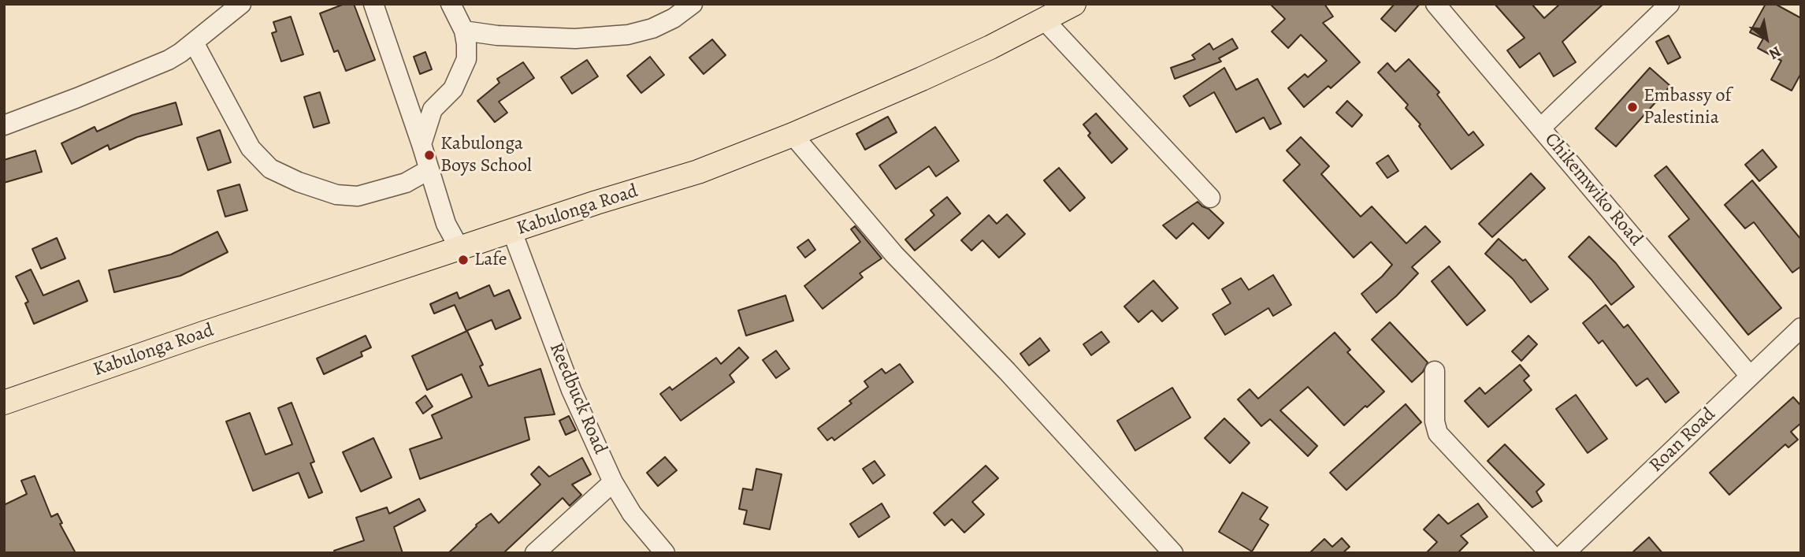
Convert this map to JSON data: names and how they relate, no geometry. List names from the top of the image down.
{
  "streets": {
    "main road": ["Kabulonga Road"],
    "street": ["Chikemwiko Road", "Reedbuck Road", "Roan Road"]
  },
  "crossings": [
    ["Chikemwiko Road", "Roan Road"],
    ["Kabulonga Road", "Reedbuck Road"]
  ],
  "places": ["Embassy of Palestinia", "Kabulonga Boys School", "Lafe"],
  "north": "bottom right"
}
